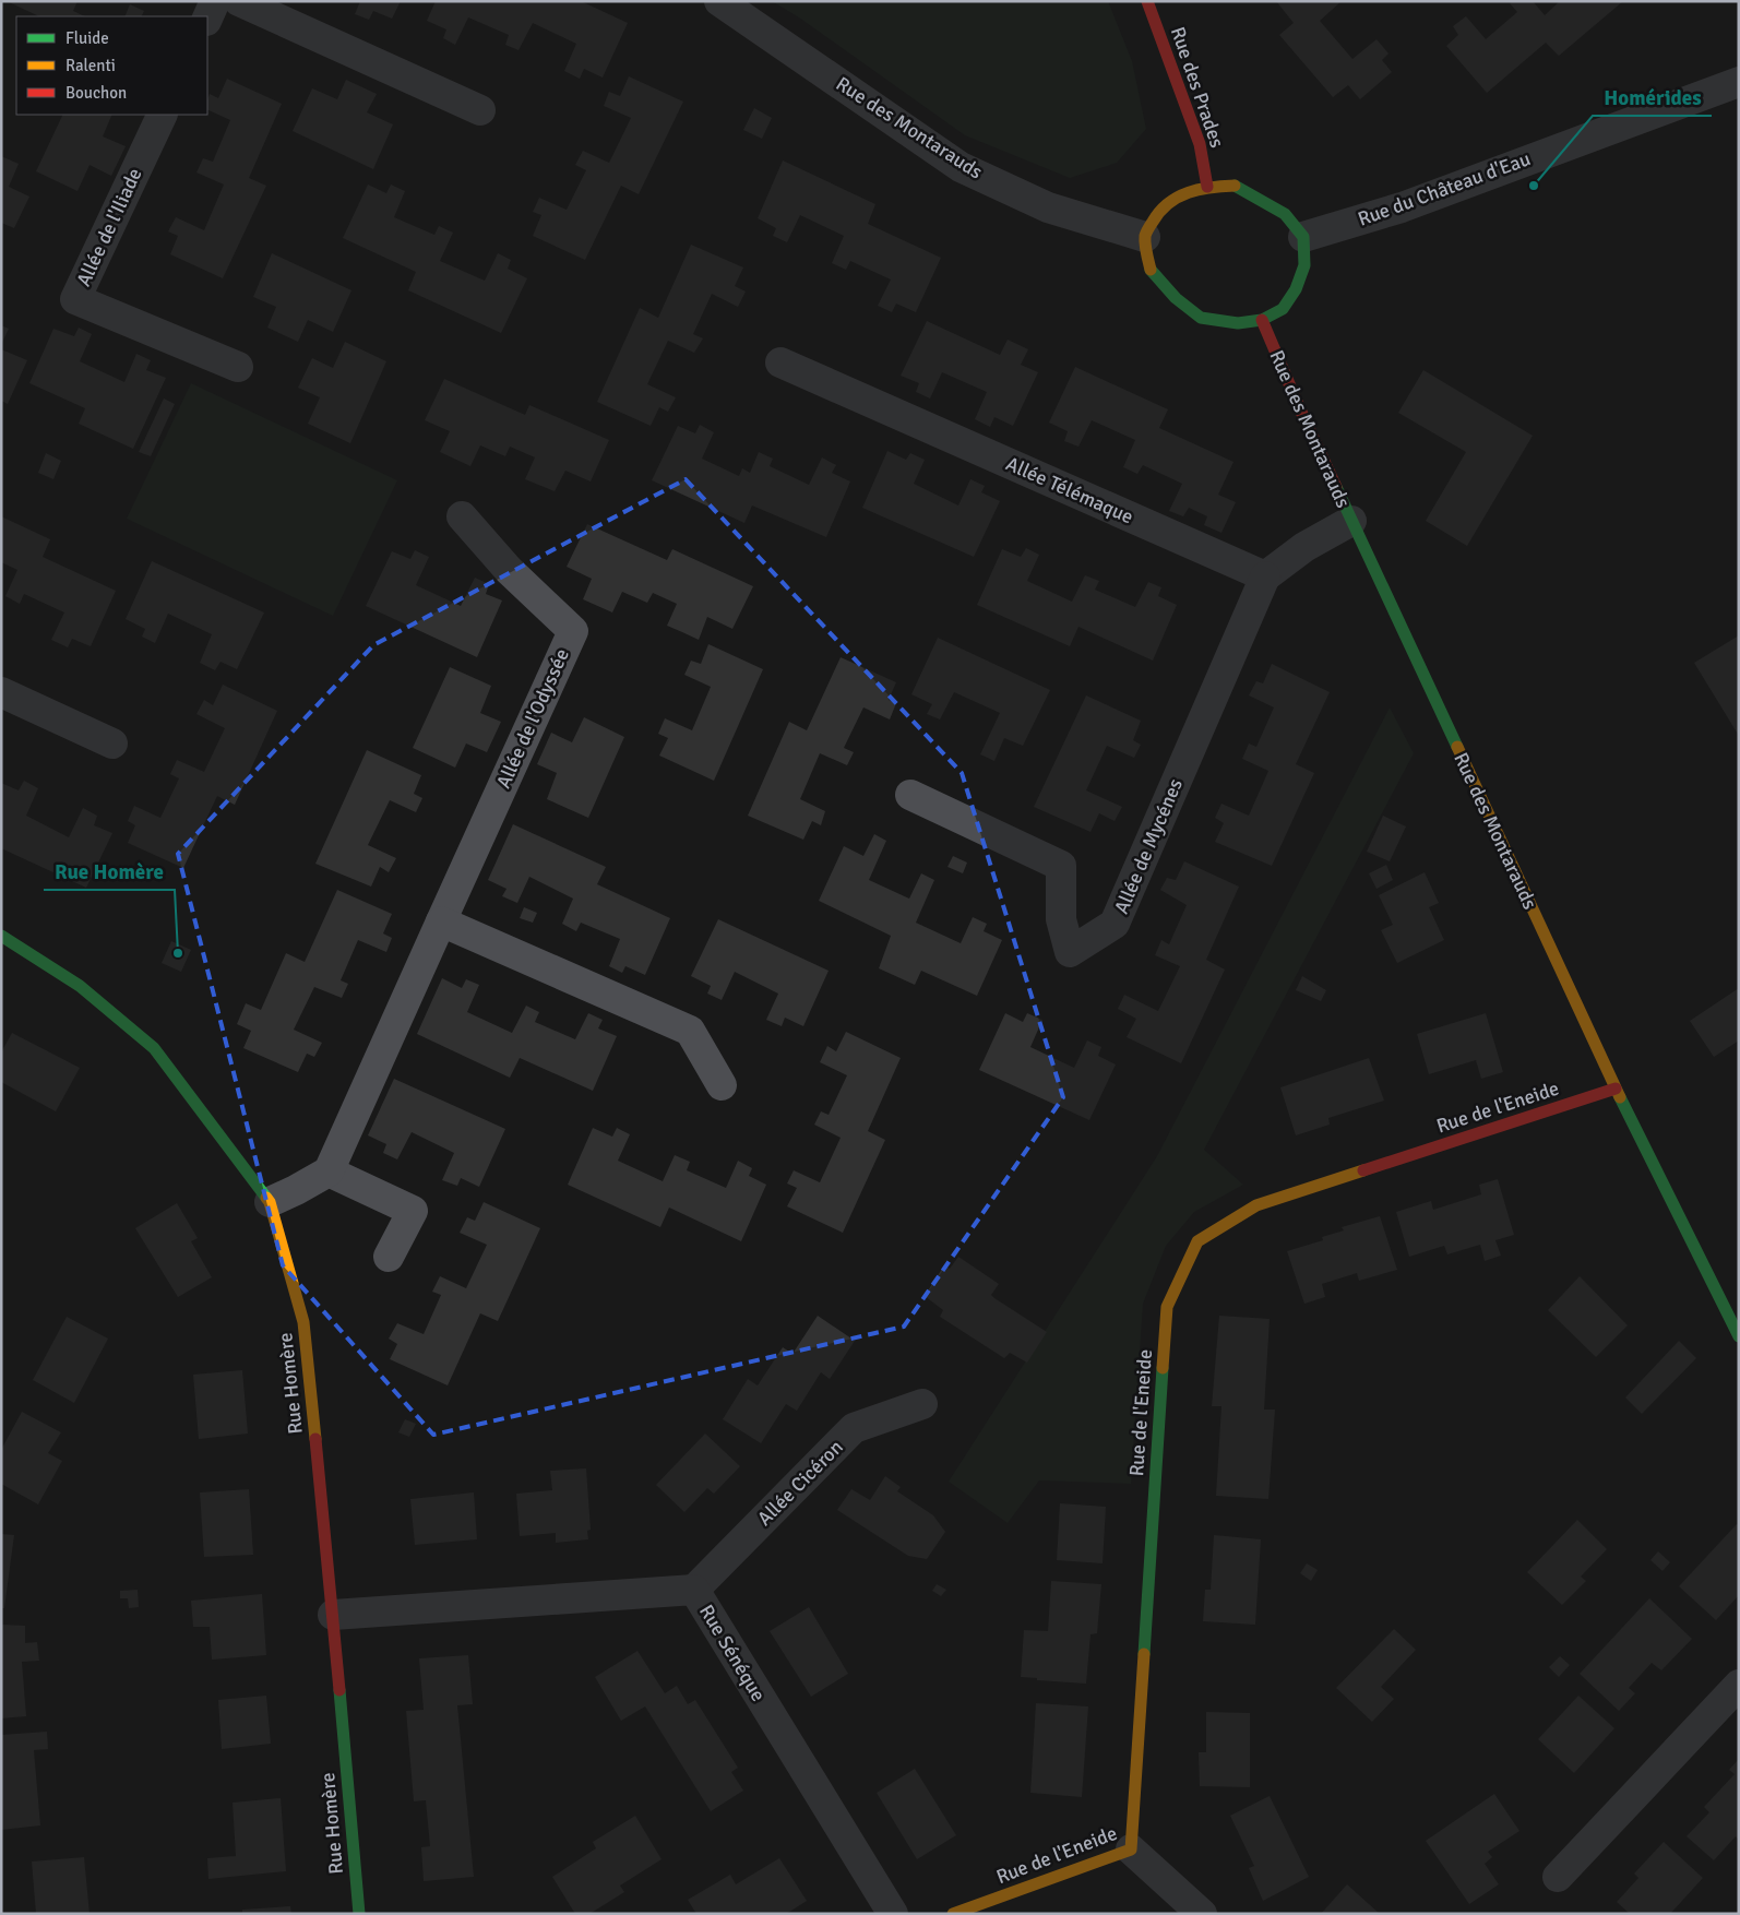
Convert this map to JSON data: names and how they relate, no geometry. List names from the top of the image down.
{
  "streets": {
    "street": [
      "Rue des Prades",
      "Rue des Montarauds",
      "Rue du Château d'Eau",
      "Allée de l'Iliade",
      "Allée Télémaque",
      "Allée de l'Odyssée",
      "Allée de Mycénes",
      "Rue de l'Eneide",
      "Rue Homère",
      "Allée Cicéron",
      "Rue Sénéque"
    ]
  },
  "crossings": [
    ["Rue des Prades", "Rue des Montarauds"],
    ["Rue des Prades", "Rue du Château d'Eau"],
    ["Rue des Montarauds", "Rue du Château d'Eau"],
    ["Rue des Montarauds", "Rue de l'Eneide"],
    ["Allée Télémaque", "Allée de Mycénes"],
    ["Rue Homère", "Rue Sénéque"],
    ["Allée Cicéron", "Rue Sénéque"]
  ],
  "places": ["Homérides", "Rue Homère"],
  "legend": ["Fluide", "Ralenti", "Bouchon"]
}
